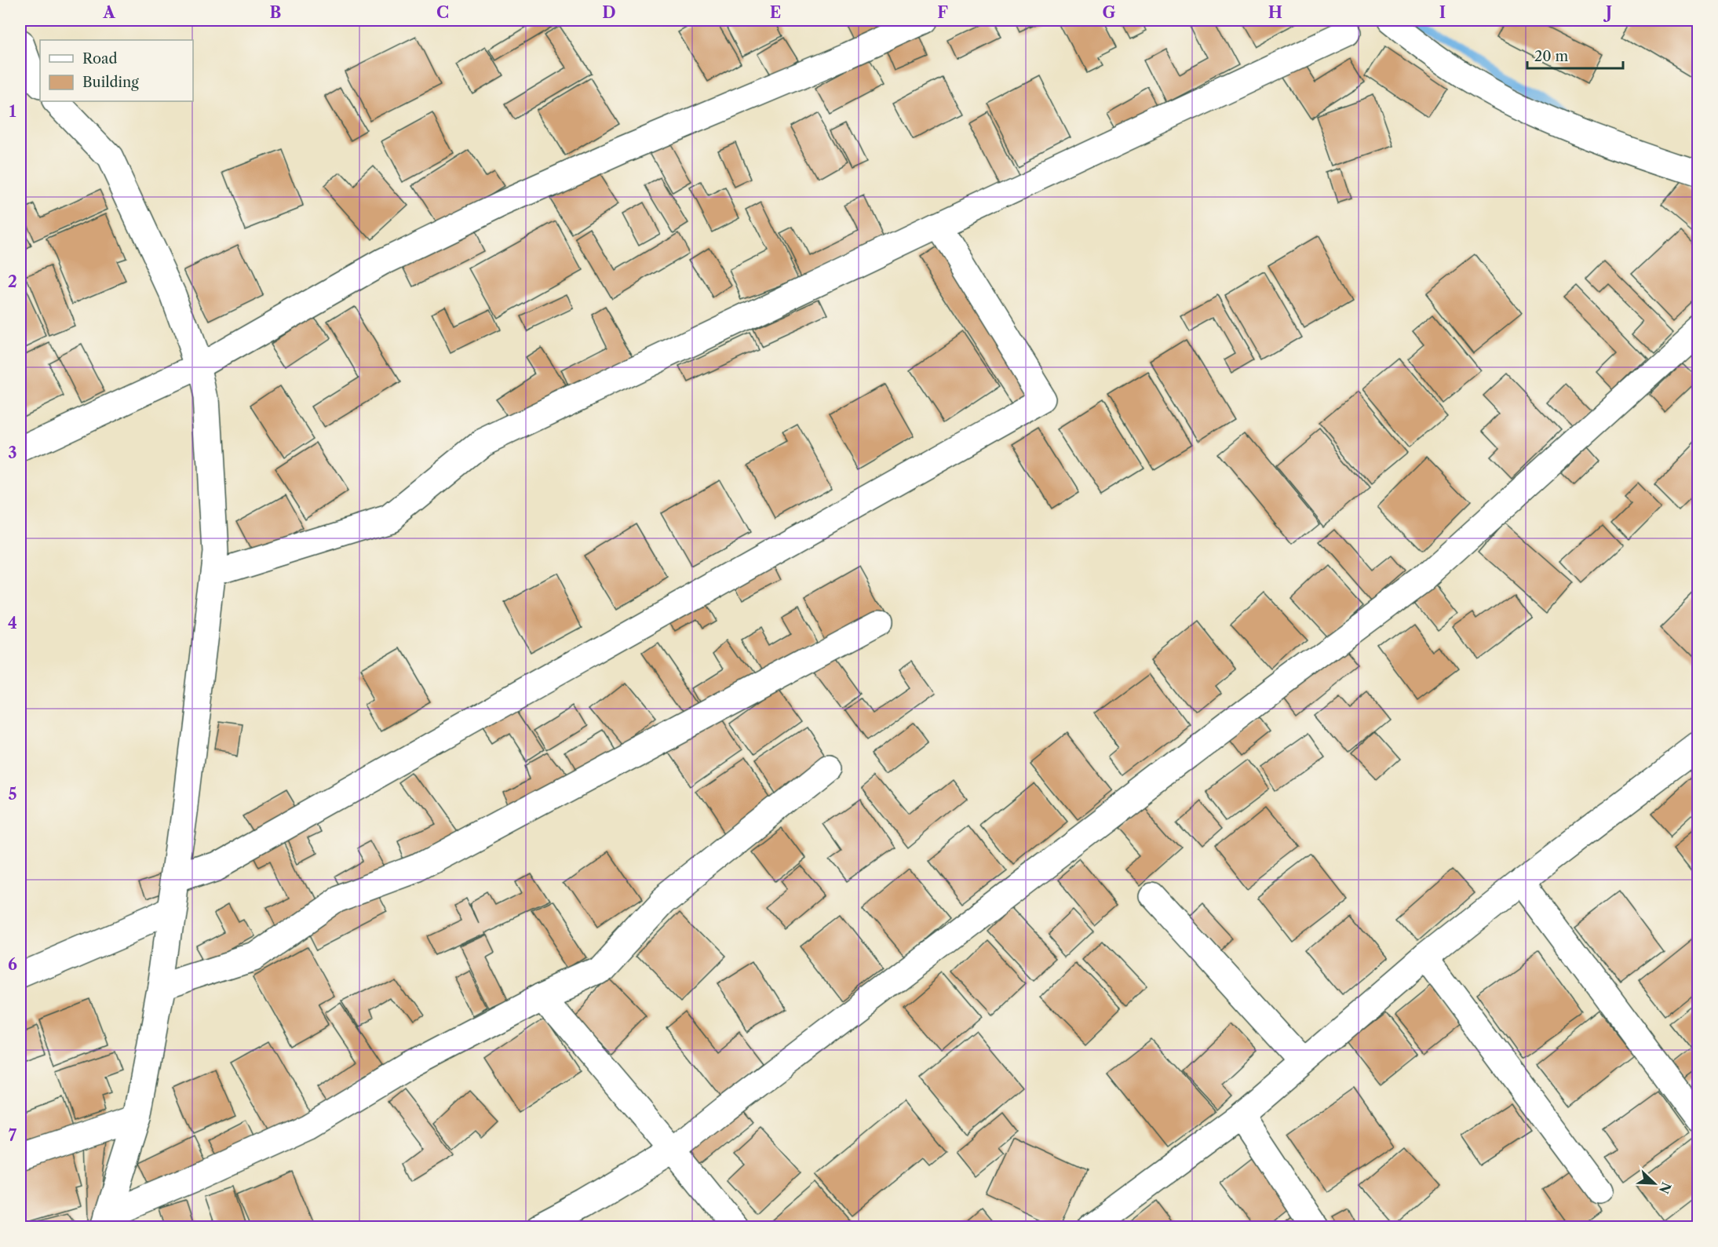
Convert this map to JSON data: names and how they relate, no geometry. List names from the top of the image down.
{
  "legend": ["Road", "Building"],
  "scale_bar": "20 m",
  "north": "bottom right",
  "grid": {
    "columns": [
      "A",
      "B",
      "C",
      "D",
      "E",
      "F",
      "G",
      "H",
      "I",
      "J"
    ],
    "rows": [
      "1",
      "2",
      "3",
      "4",
      "5",
      "6",
      "7"
    ]
  }
}
